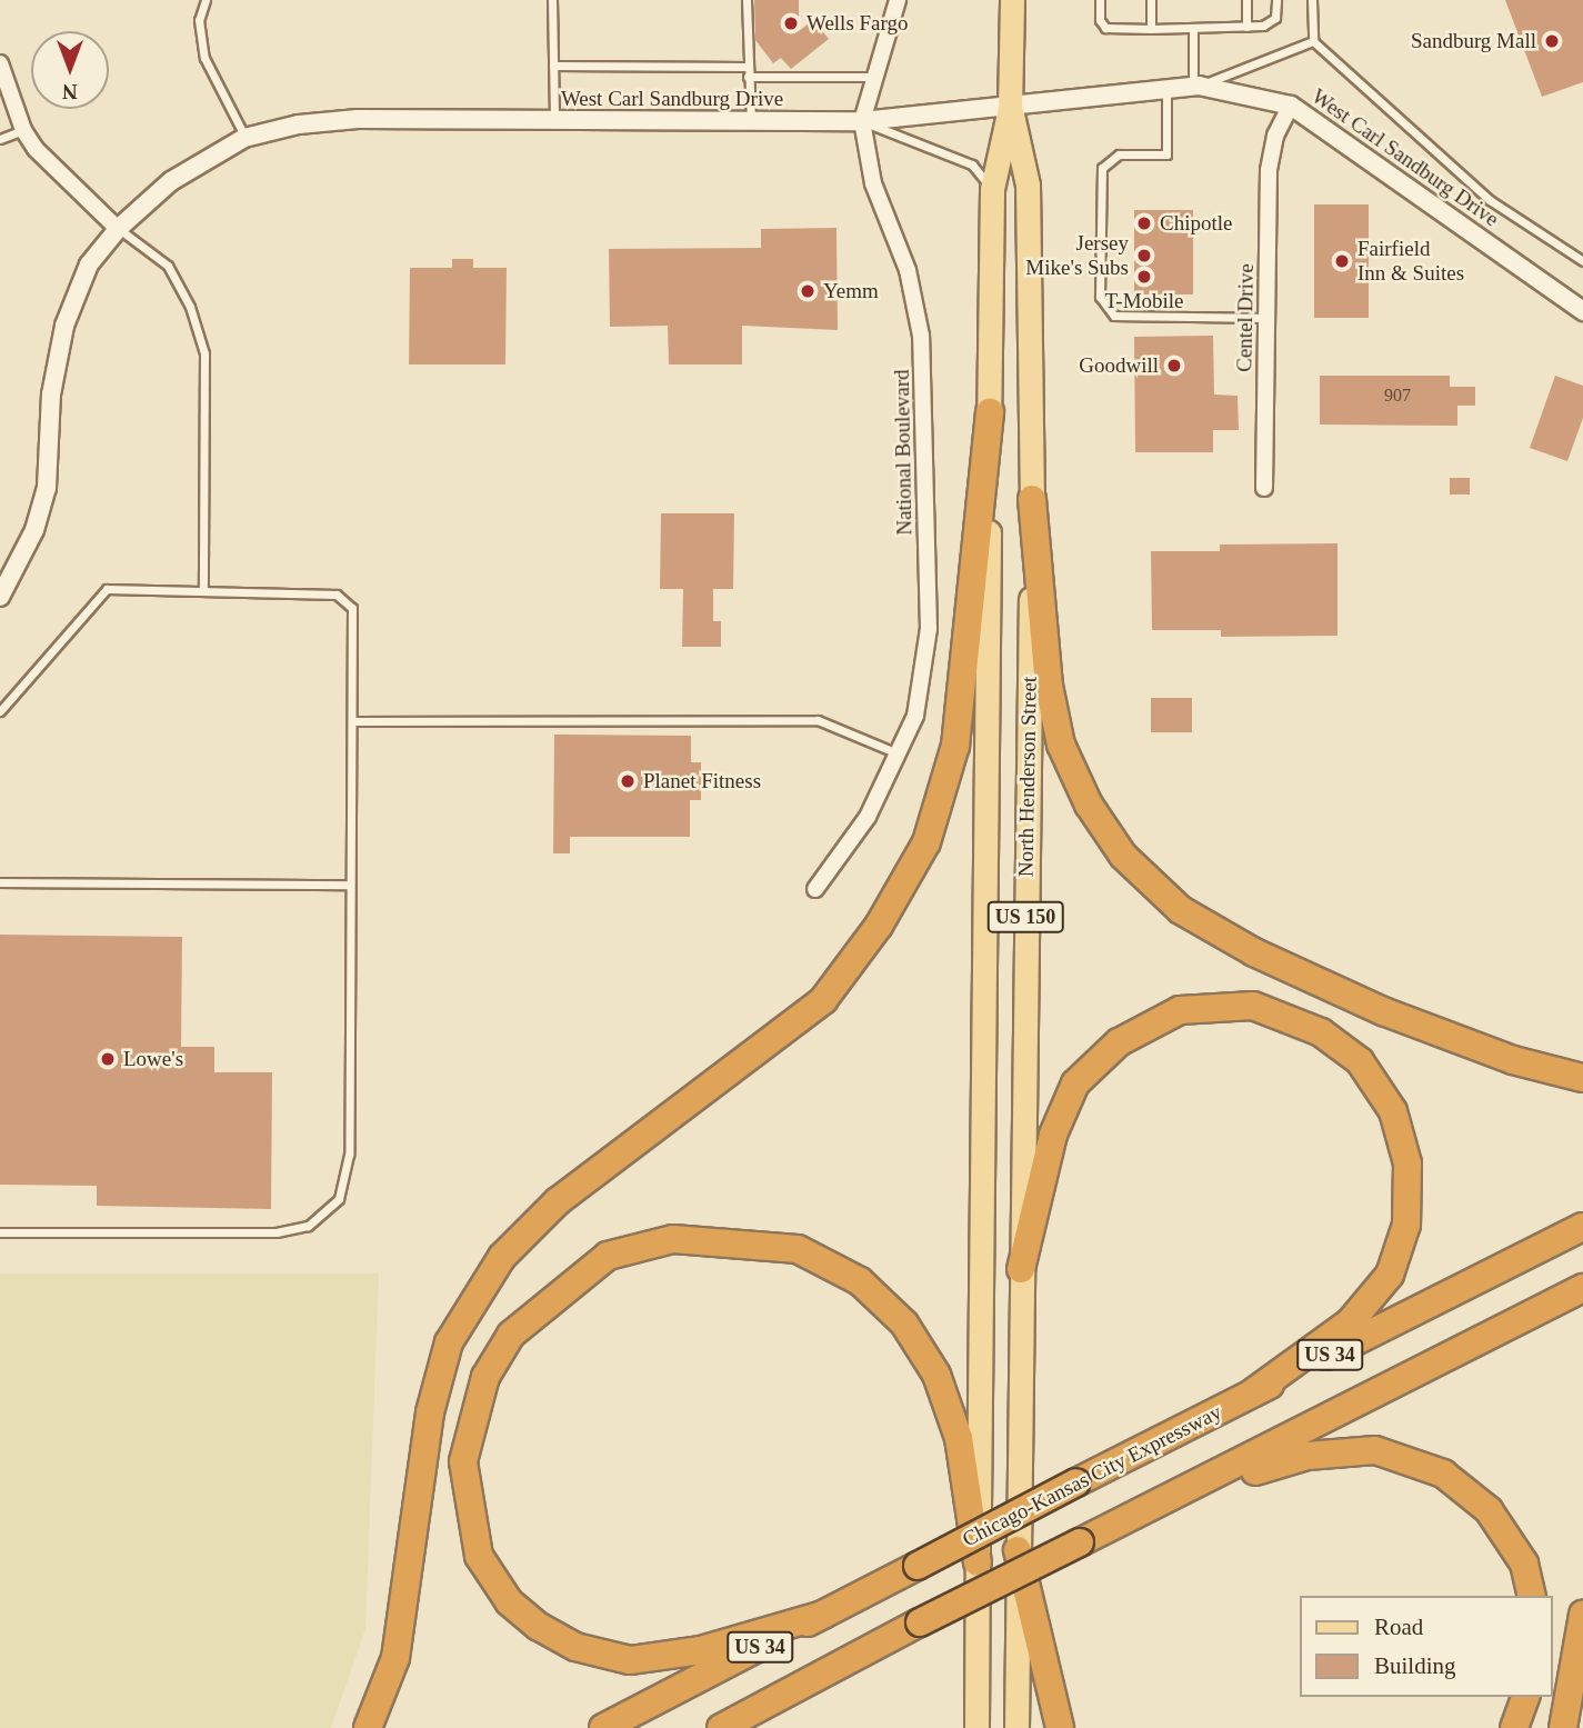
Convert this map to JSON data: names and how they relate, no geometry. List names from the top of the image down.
{
  "streets": {
    "highway": ["US 34", "Chicago-Kansas City Expressway"],
    "main road": ["North Henderson Street", "US 150"],
    "street": ["West Carl Sandburg Drive", "Centel Drive", "National Boulevard"]
  },
  "crossings": [
    ["West Carl Sandburg Drive", "Centel Drive"],
    ["West Carl Sandburg Drive", "National Boulevard"],
    ["West Carl Sandburg Drive", "North Henderson Street"]
  ],
  "places": [
    "Wells Fargo",
    "Sandburg Mall",
    "Chipotle",
    "Jersey Mike's Subs",
    "Fairfield Inn & Suites",
    "T-Mobile",
    "Yemm",
    "Goodwill",
    "Planet Fitness",
    "Lowe's"
  ],
  "house_numbers": ["907"],
  "legend": ["Road", "Building"],
  "north": "bottom"
}
